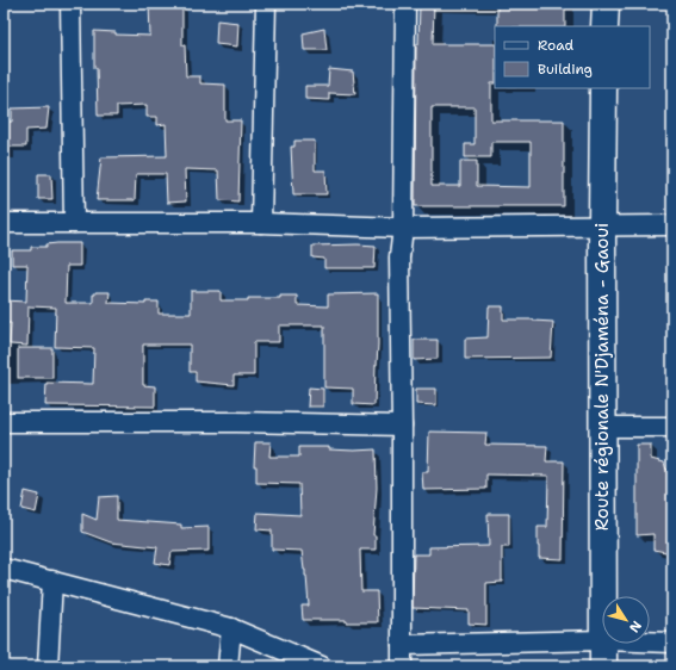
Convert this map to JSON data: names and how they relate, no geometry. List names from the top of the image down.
{
  "streets": {
    "street": ["Route régionale N'Djaména - Gaoui"]
  },
  "legend": ["Road", "Building"],
  "north": "bottom right"
}
